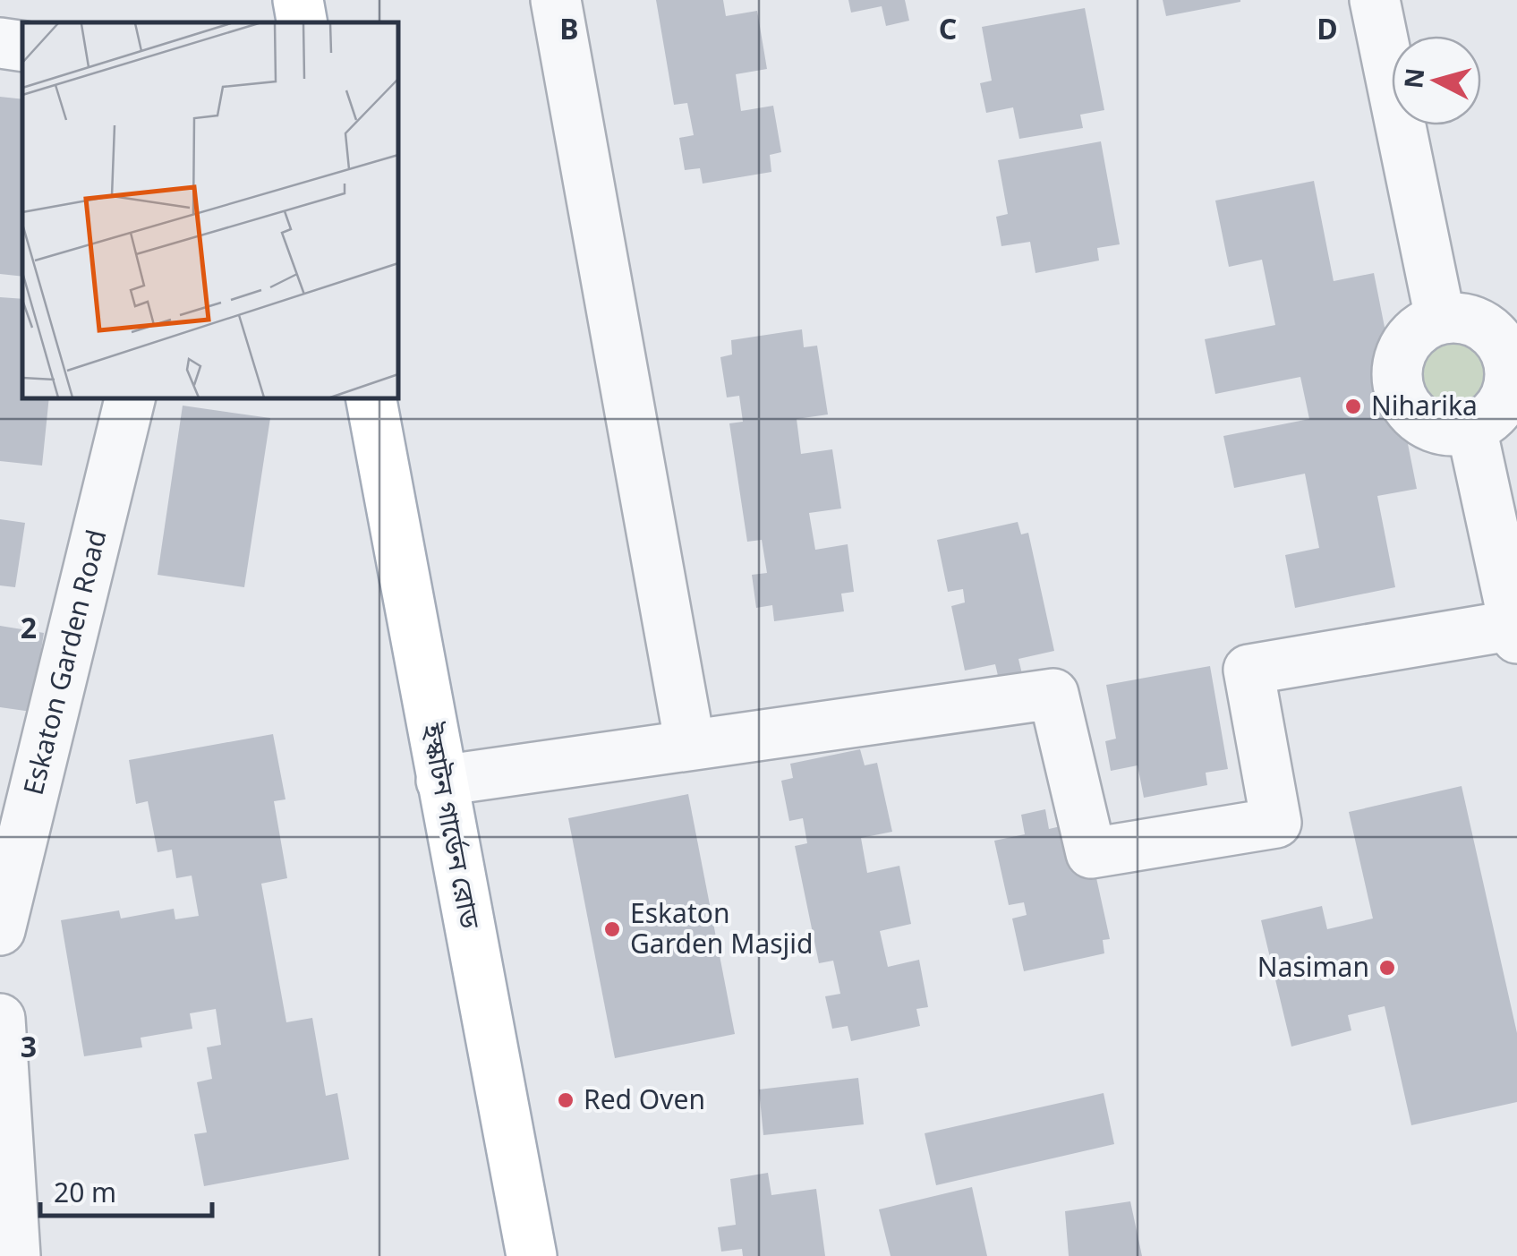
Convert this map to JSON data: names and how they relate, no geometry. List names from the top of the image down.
{
  "streets": {
    "main road": ["ইস্কাটন গার্ডেন রোড"],
    "street": ["Eskaton Garden Road"]
  },
  "places": [
    "Niharika",
    "Eskaton Garden Masjid",
    "Nasiman",
    "Red Oven"
  ],
  "scale_bar": "20 m",
  "north": "left",
  "grid": {
    "columns": ["B", "C", "D"],
    "rows": ["2", "3"]
  }
}
